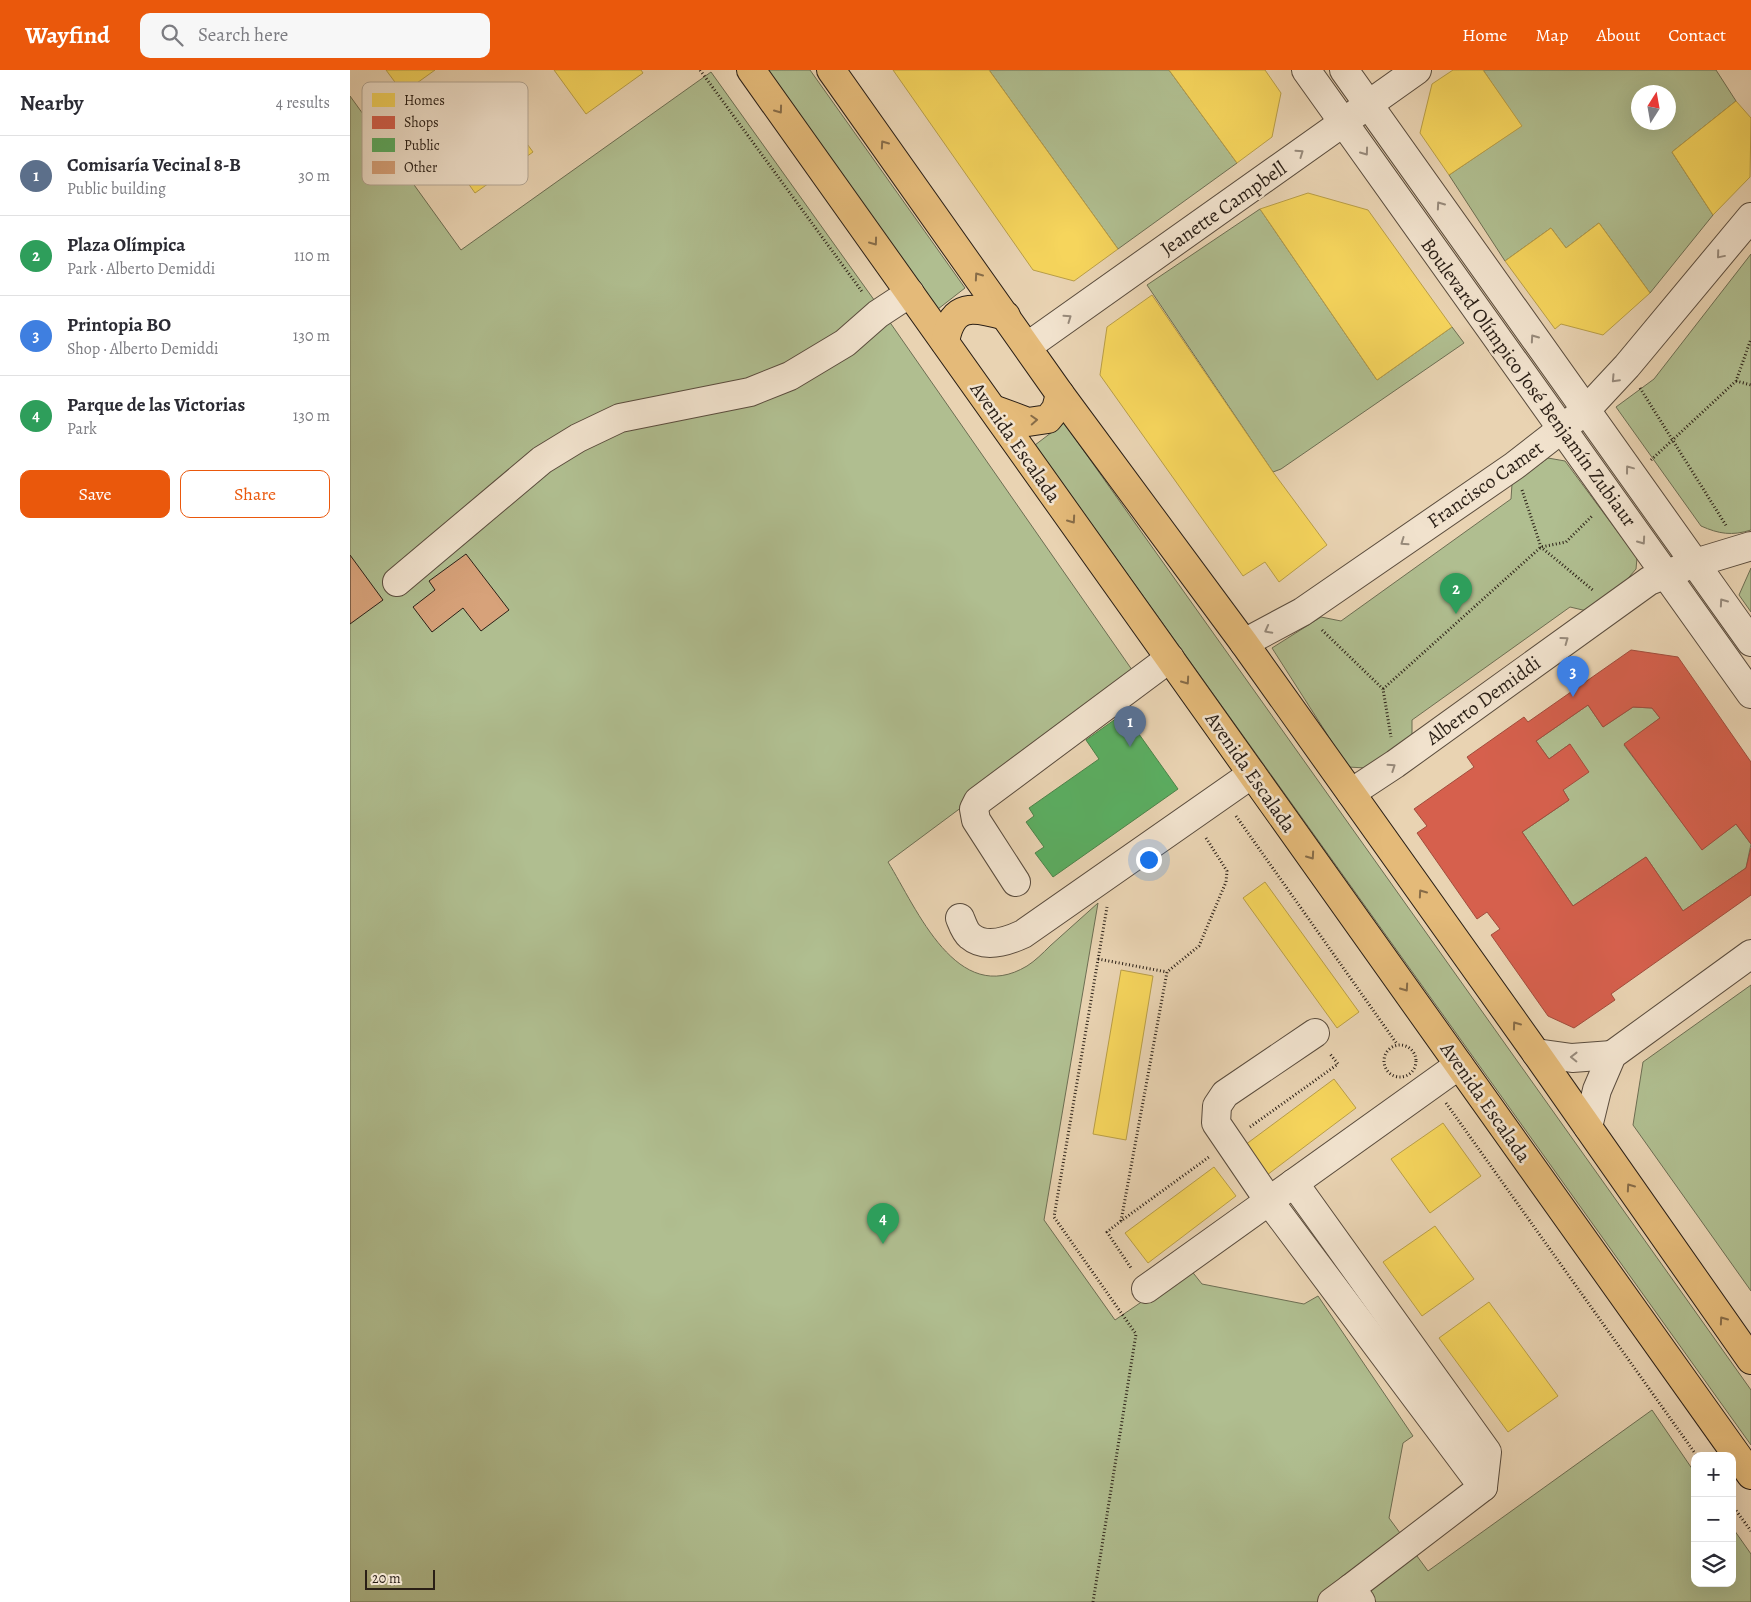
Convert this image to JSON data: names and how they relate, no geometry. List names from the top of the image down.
{
  "streets": {
    "main road": ["Avenida Escalada"],
    "street": [
      "Jeanette Campbell",
      "Boulevard Olímpico José Benjamín Zubiaur",
      "Francisco Camet",
      "Alberto Demiddi"
    ]
  },
  "crossings": [
    ["Jeanette Campbell", "Boulevard Olímpico José Benjamín Zubiaur"],
    ["Boulevard Olímpico José Benjamín Zubiaur", "Francisco Camet"],
    ["Boulevard Olímpico José Benjamín Zubiaur", "Alberto Demiddi"]
  ],
  "one_way": ["Jeanette Campbell", "Francisco Camet", "Alberto Demiddi"],
  "legend": [
    "Homes",
    "Shops",
    "Public",
    "Other"
  ],
  "scale_bar": "20 m",
  "north": "top",
  "page": {
    "header": "Wayfind",
    "search": "Search here",
    "nav": [
      "Home",
      "Map",
      "About",
      "Contact"
    ],
    "heading": ["Nearby", "4 results"],
    "list": [
      {
        "mark": "1",
        "name": "Comisaría Vecinal 8-B",
        "note": "Public building",
        "value": "30 m"
      },
      {
        "mark": "2",
        "name": "Plaza Olímpica",
        "note": "Park · Alberto Demiddi",
        "value": "110 m"
      },
      {
        "mark": "3",
        "name": "Printopia BO",
        "note": "Shop · Alberto Demiddi",
        "value": "130 m"
      },
      {
        "mark": "4",
        "name": "Parque de las Victorias",
        "note": "Park",
        "value": "130 m"
      }
    ],
    "buttons": ["Save", "Share"],
    "pins": [
      "2",
      "3",
      "1",
      "4"
    ],
    "map_buttons": ["+", "−"],
    "scale": "20 m"
  }
}
